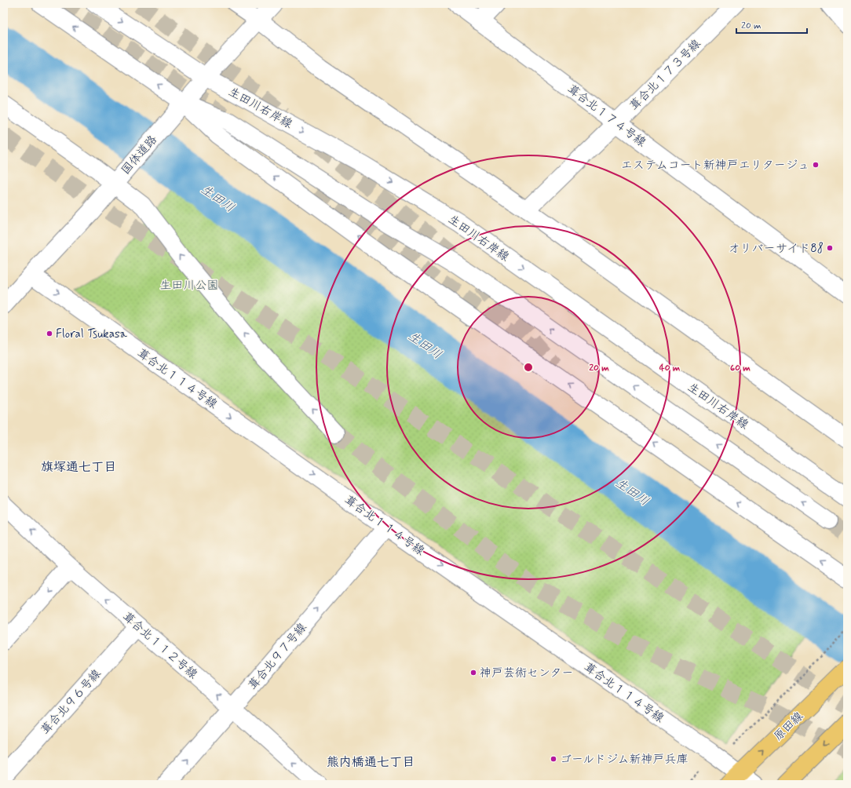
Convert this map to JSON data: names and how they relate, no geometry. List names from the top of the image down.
{
  "streets": {
    "main road": ["原田線"],
    "street": [
      "葺合北１７３号線",
      "生田川右岸線",
      "葺合北１７４号線",
      "国体道路",
      "葺合北１１４号線",
      "葺合北１１２号線",
      "葺合北９７号線",
      "葺合北９６号線"
    ]
  },
  "crossings": [
    ["葺合北１７３号線", "葺合北１７４号線"],
    ["生田川右岸線", "国体道路"],
    ["国体道路", "葺合北１１４号線"],
    ["葺合北１１４号線", "葺合北９７号線"],
    ["葺合北１１４号線", "原田線"],
    ["葺合北１１２号線", "葺合北９７号線"],
    ["葺合北１１２号線", "葺合北９６号線"]
  ],
  "one_way": ["葺合北１１２号線", "葺合北９７号線"],
  "districts": ["旗塚通七丁目", "熊内橋通七丁目"],
  "water": ["生田川"],
  "parks": ["生田川公園"],
  "places": [
    "エステムコート新神戸エリタージュ",
    "オリバーサイド88",
    "Floral Tsukasa",
    "神戸芸術センター",
    "ゴールドジム新神戸兵庫"
  ],
  "scale_bar": "20 m",
  "rings": ["20 m", "40 m", "60 m"]
}
